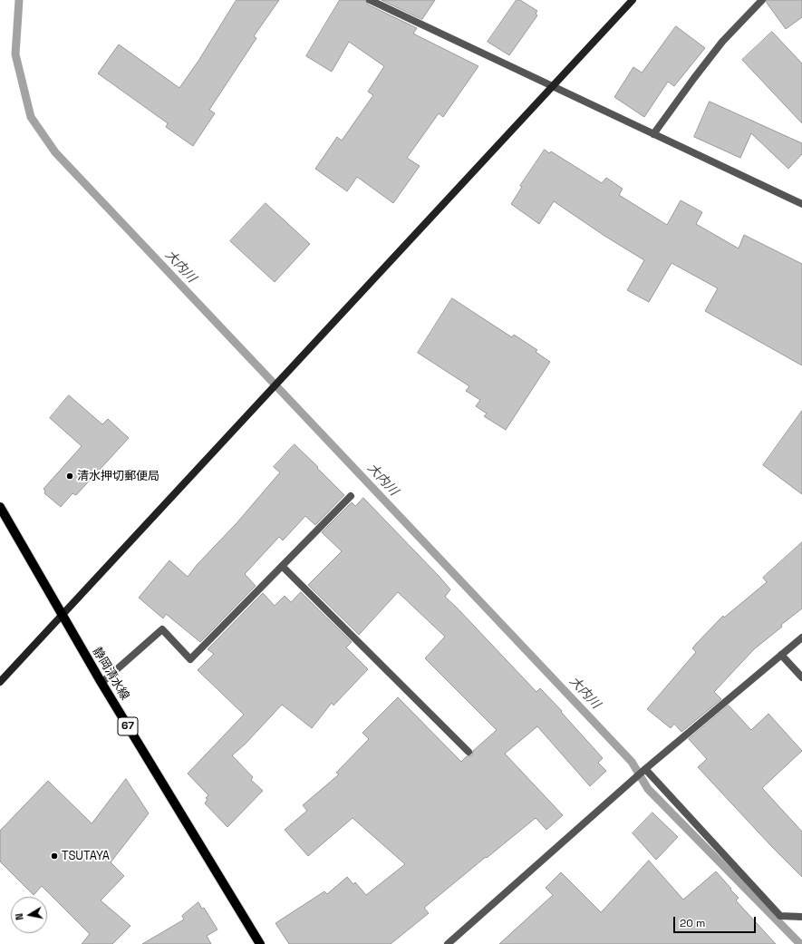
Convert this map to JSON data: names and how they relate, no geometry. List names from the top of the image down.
{
  "streets": {
    "main road": ["静岡清水線", "67"]
  },
  "water": ["大内川"],
  "places": ["清水押切郵便局", "TSUTAYA"],
  "scale_bar": "20 m",
  "north": "left"
}
